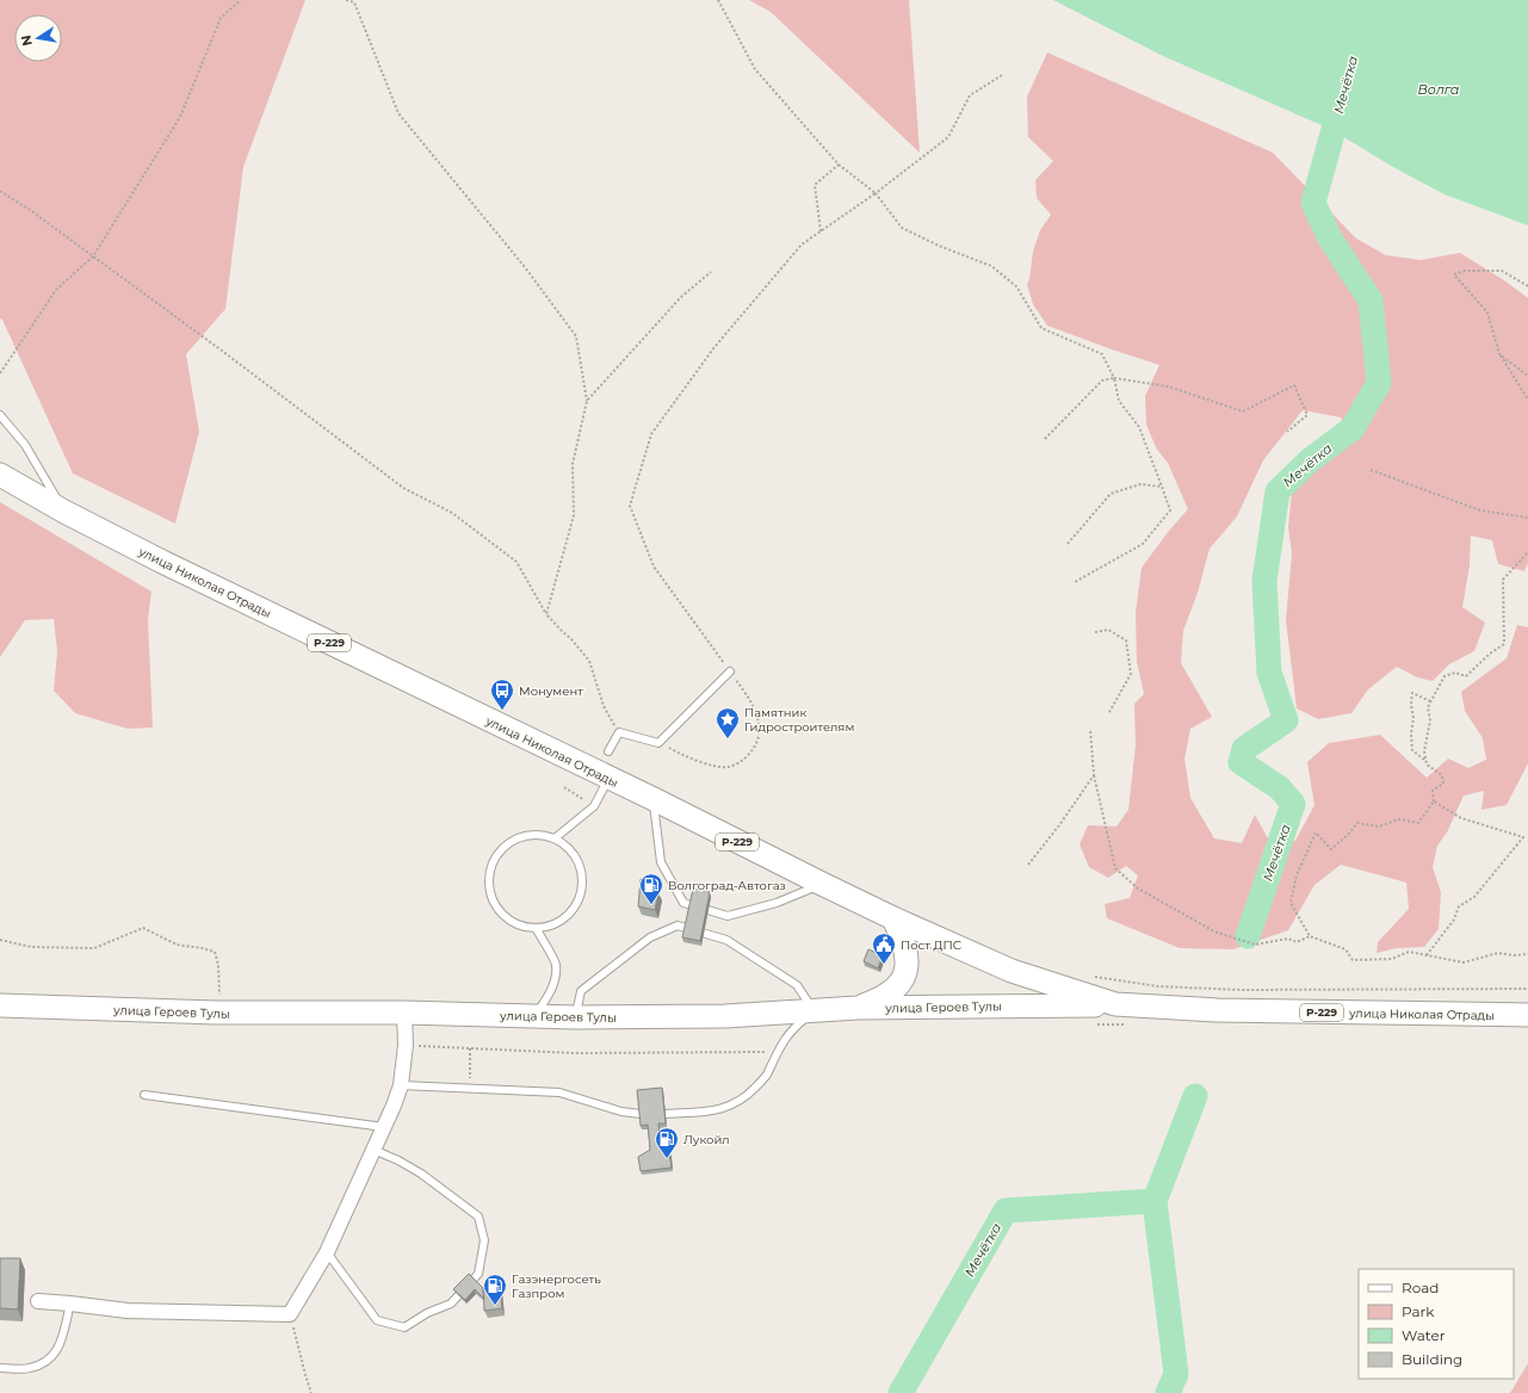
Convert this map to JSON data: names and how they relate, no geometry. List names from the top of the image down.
{
  "streets": {
    "main road": ["улица Николая Отрады", "Р-229", "улица Героев Тулы"]
  },
  "crossings": [
    ["улица Николая Отрады", "улица Героев Тулы"]
  ],
  "water": ["Мечётка", "Волга"],
  "places": {
    "bus stop": ["Монумент"],
    "place": ["Памятник Гидростроителям"],
    "fuel station": ["Волгоград-Автогаз", "Лукойл", "Газэнергосеть Газпром"],
    "public building": ["Пост ДПС"]
  },
  "legend": [
    "Road",
    "Park",
    "Water",
    "Building"
  ],
  "north": "left"
}
